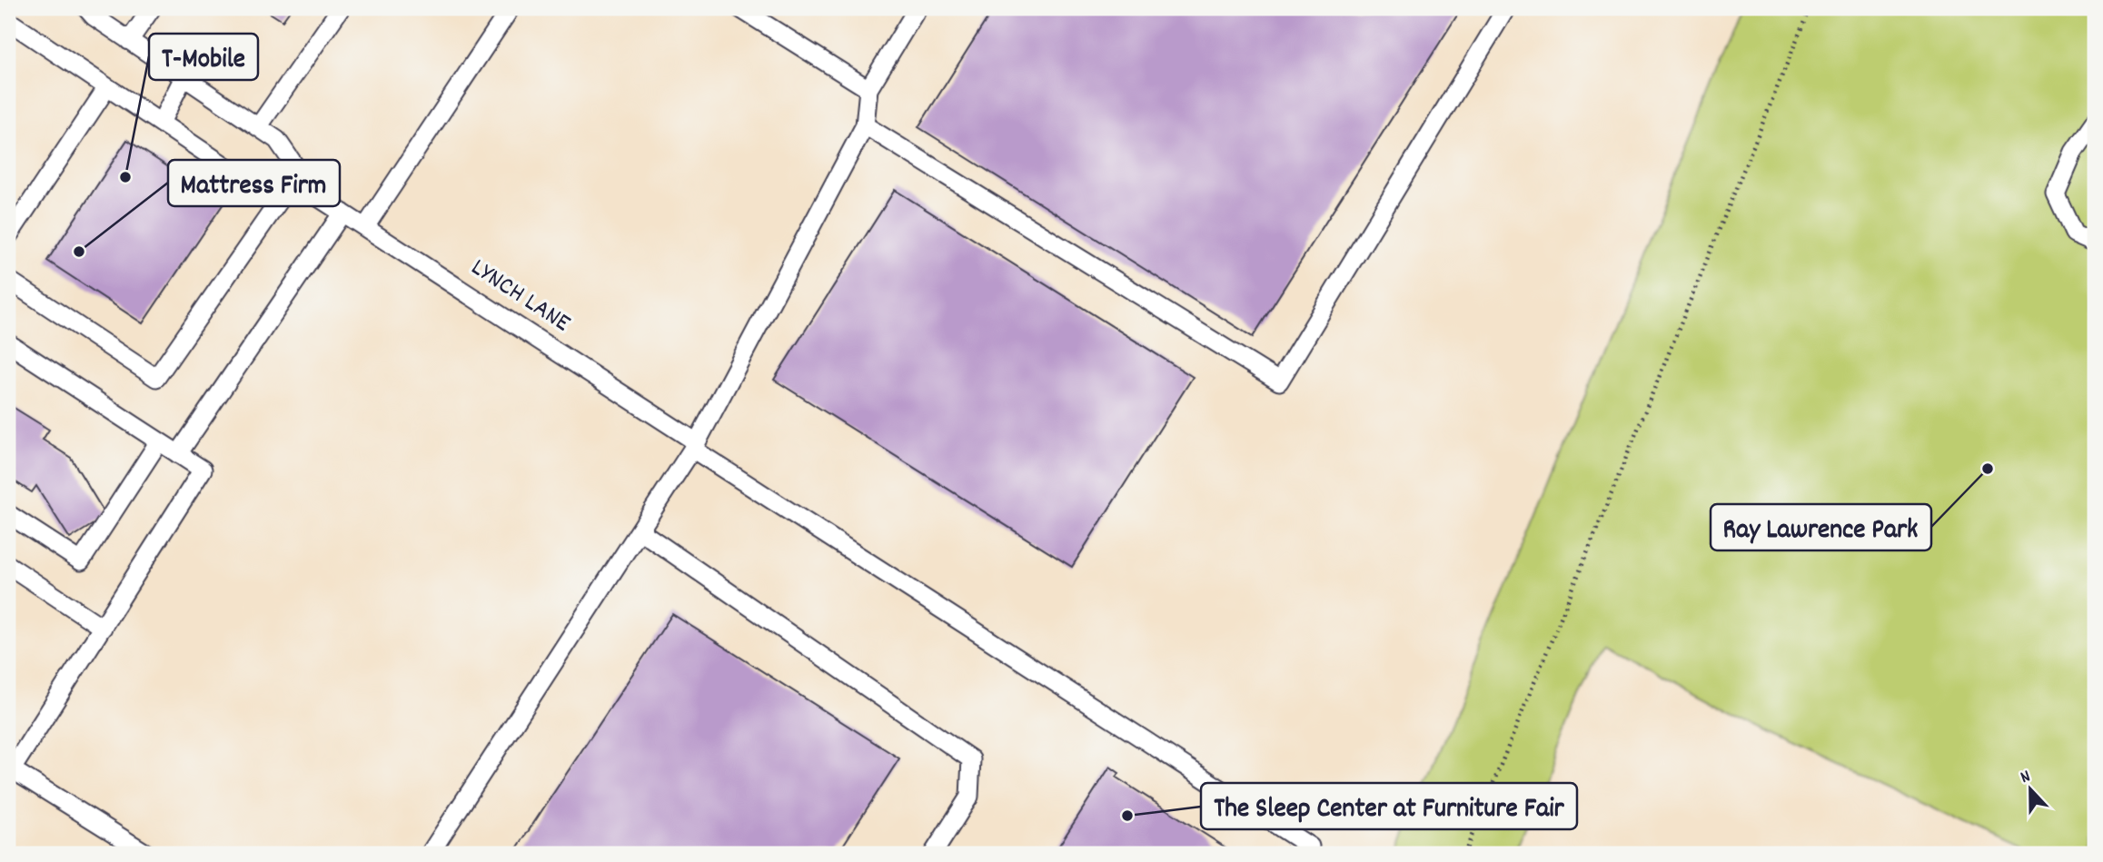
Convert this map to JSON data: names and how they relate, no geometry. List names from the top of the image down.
{
  "streets": {
    "lane": ["LYNCH LANE"]
  },
  "places": [
    "T-Mobile",
    "Mattress Firm",
    "Ray Lawrence Park",
    "The Sleep Center at Furniture Fair"
  ],
  "north": "top"
}
